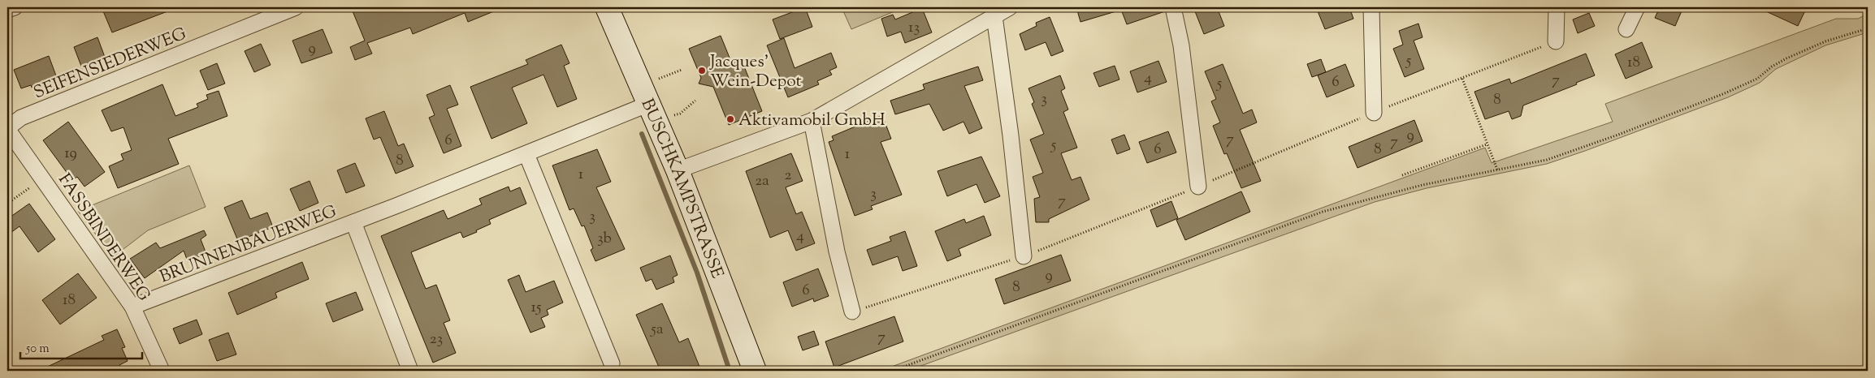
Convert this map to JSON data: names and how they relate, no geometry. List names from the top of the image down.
{
  "streets": {
    "main road": ["BUSCHKAMPSTRASSE"],
    "street": ["SEIFENSIEDERWEG", "FASSBINDERWEG", "BRUNNENBAUERWEG"]
  },
  "crossings": [
    ["SEIFENSIEDERWEG", "FASSBINDERWEG"],
    ["BUSCHKAMPSTRASSE", "BRUNNENBAUERWEG"],
    ["FASSBINDERWEG", "BRUNNENBAUERWEG"]
  ],
  "places": ["Jacques' Wein-Depot", "Aktivamobil GmbH"],
  "house_numbers": [
    "13",
    "9",
    "5",
    "18",
    "4",
    "7",
    "6",
    "5",
    "3",
    "8",
    "9",
    "7",
    "6",
    "7",
    "5",
    "6",
    "8",
    "19",
    "1",
    "8",
    "1",
    "2",
    "2a",
    "3",
    "7",
    "3",
    "4",
    "3b",
    "9",
    "8",
    "6",
    "18",
    "15",
    "5a",
    "7",
    "23"
  ],
  "scale_bar": "50 m"
}
